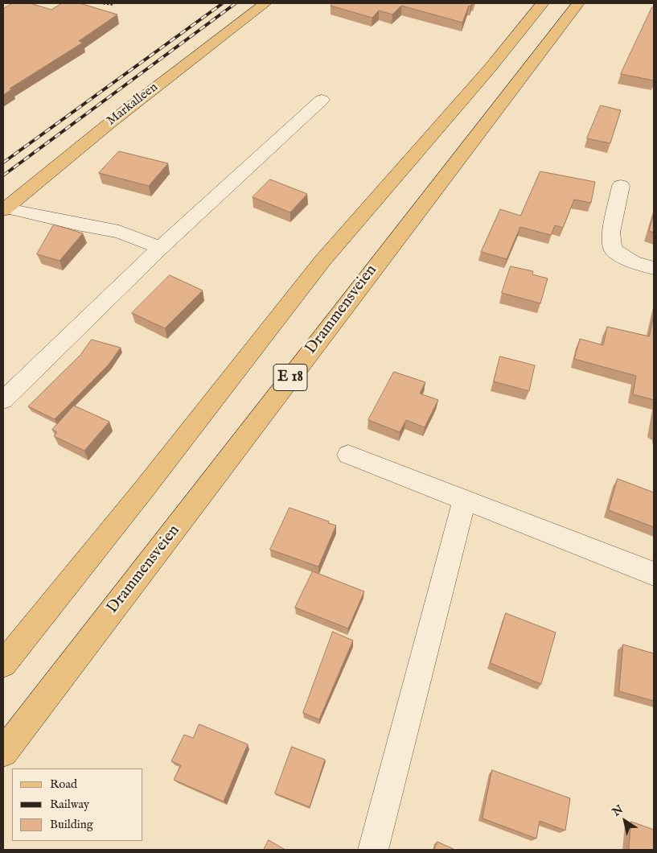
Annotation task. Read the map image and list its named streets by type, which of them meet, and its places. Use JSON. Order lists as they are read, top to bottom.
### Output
{
  "streets": {
    "main road": ["Markalleen", "Drammensveien", "E 18"]
  },
  "legend": ["Road", "Railway", "Building"],
  "north": "top left"
}
